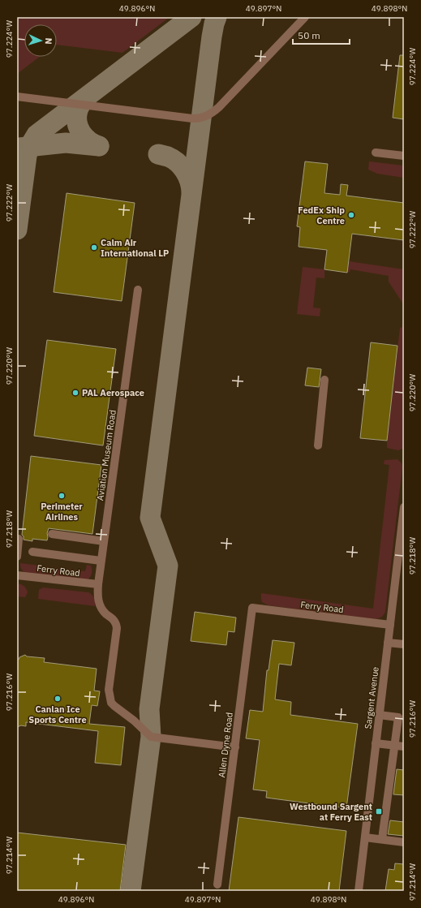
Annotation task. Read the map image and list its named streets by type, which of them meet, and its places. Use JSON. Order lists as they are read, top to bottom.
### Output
{
  "streets": {
    "street": [
      "Aviation Museum Road",
      "Ferry Road",
      "Sargent Avenue",
      "Allen Dyne Road"
    ]
  },
  "crossings": [
    ["Aviation Museum Road", "Ferry Road"],
    ["Aviation Museum Road", "Allen Dyne Road"],
    ["Ferry Road", "Sargent Avenue"],
    ["Ferry Road", "Allen Dyne Road"]
  ],
  "places": {
    "other": [
      "FedEx Ship Centre",
      "Calm Air International LP",
      "PAL Aerospace",
      "Perimeter Airlines",
      "Canlan Ice Sports Centre"
    ],
    "transit": ["Westbound Sargent at Ferry East"]
  },
  "scale_bar": "50 m",
  "north": "right",
  "coordinates": [
    "49.896°N",
    "49.897°N",
    "49.898°N",
    "97.224°W",
    "97.222°W",
    "97.220°W",
    "97.218°W",
    "97.216°W",
    "97.214°W"
  ]
}
